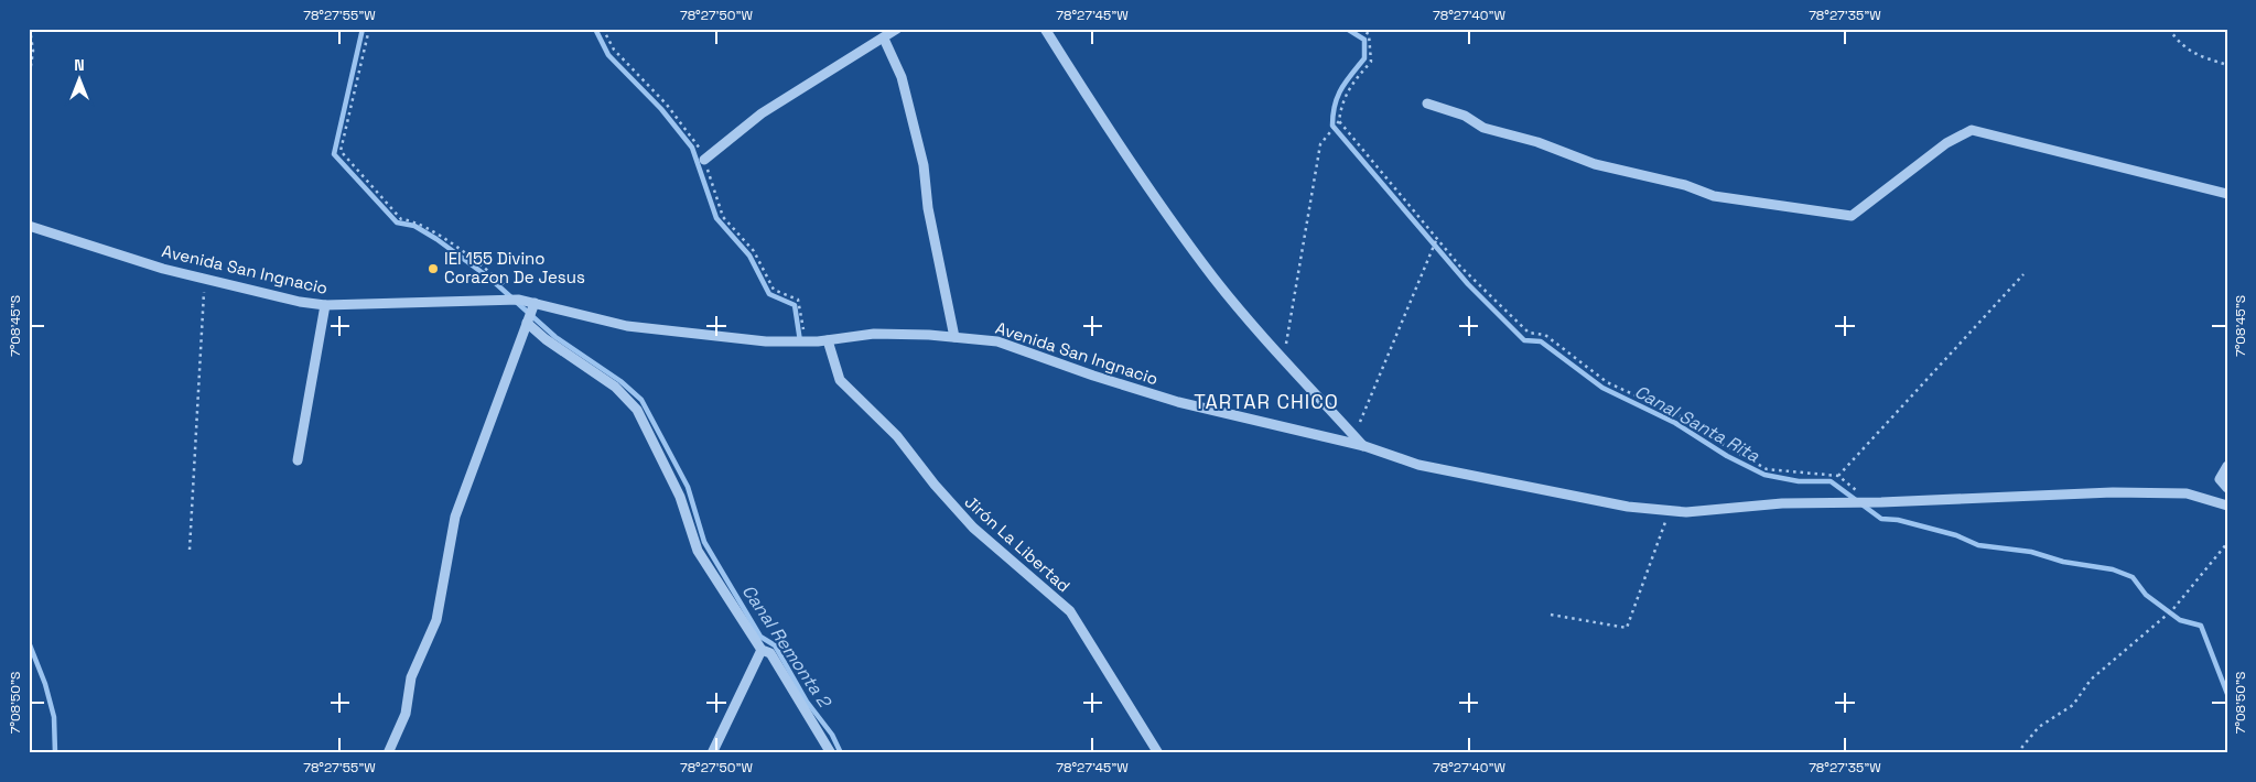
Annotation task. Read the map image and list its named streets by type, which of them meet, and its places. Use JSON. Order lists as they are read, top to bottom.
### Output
{
  "streets": {
    "street": ["Avenida San Ingnacio", "Jirón La Libertad"]
  },
  "crossings": [
    ["Avenida San Ingnacio", "Jirón La Libertad"]
  ],
  "districts": ["TARTAR CHICO"],
  "water": ["Canal Santa Rita", "Canal Remonta 2"],
  "places": ["IEI 155 Divino Corazon De Jesus"],
  "north": "top",
  "coordinates": [
    "78°27'55\"W",
    "78°27'50\"W",
    "78°27'45\"W",
    "78°27'40\"W",
    "78°27'35\"W",
    "7°08'45\"S",
    "7°08'50\"S"
  ]
}
